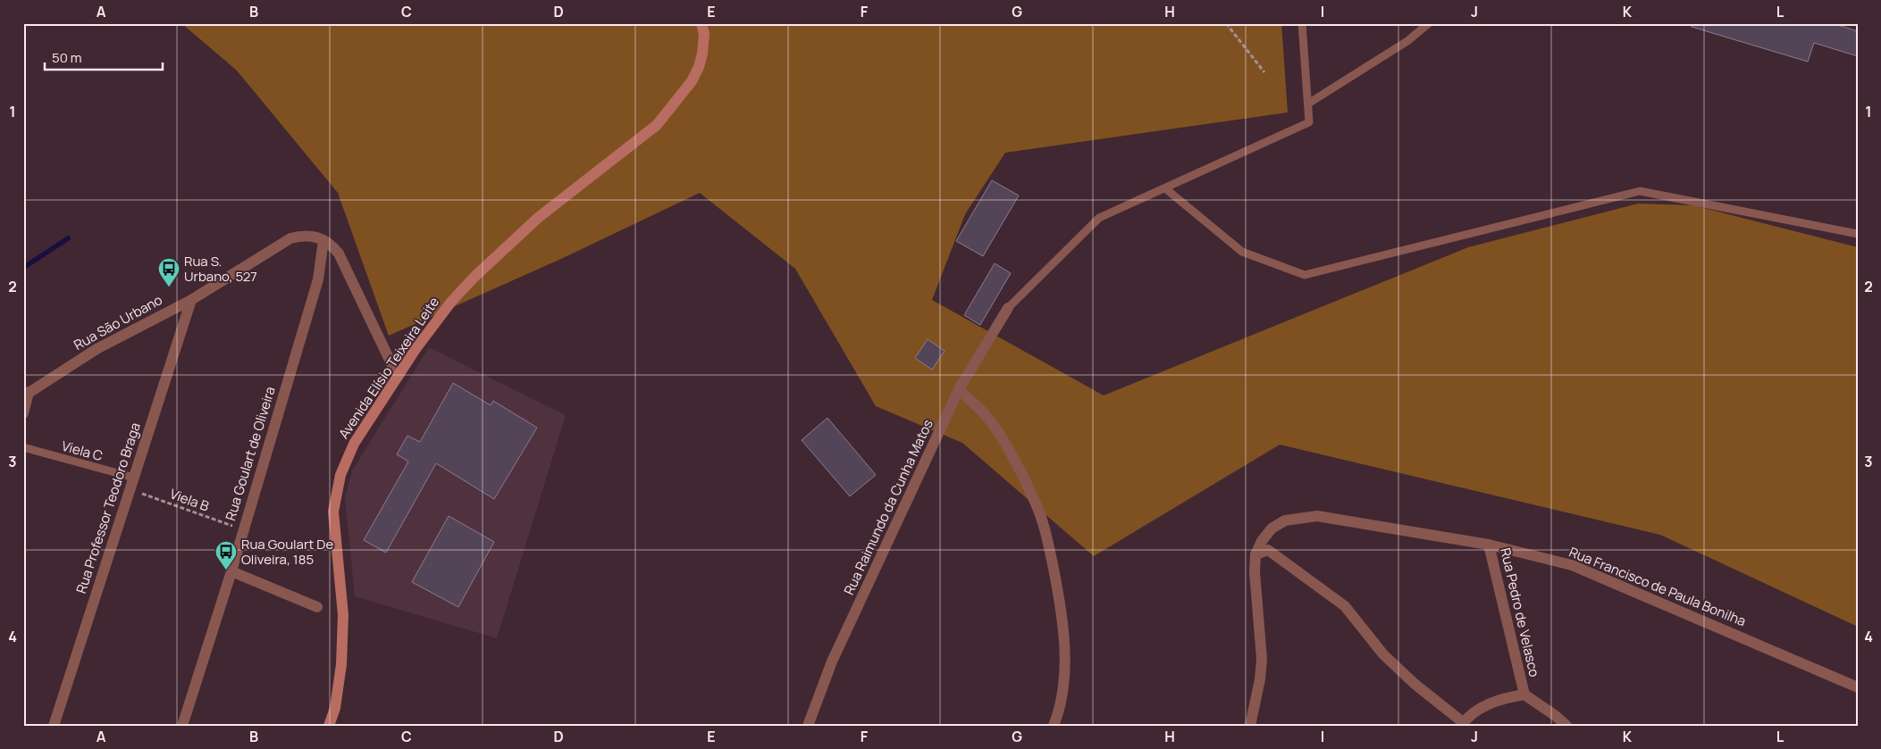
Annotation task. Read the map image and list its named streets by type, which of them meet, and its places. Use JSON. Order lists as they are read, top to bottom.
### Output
{
  "streets": {
    "main road": ["Avenida Elísio Teixeira Leite"],
    "street": [
      "Rua São Urbano",
      "Rua Goulart de Oliveira",
      "Rua Raimundo da Cunha Matos",
      "Rua Professor Teodoro Braga",
      "Rua Francisco de Paula Bonilha",
      "Rua Pedro de Velasco"
    ],
    "lane": ["Viela C"],
    "path": ["Viela B"]
  },
  "crossings": [
    ["Rua São Urbano", "Rua Goulart de Oliveira"],
    ["Rua São Urbano", "Rua Professor Teodoro Braga"],
    ["Viela C", "Rua Professor Teodoro Braga"],
    ["Rua Goulart de Oliveira", "Viela B"],
    ["Viela B", "Rua Professor Teodoro Braga"],
    ["Rua Francisco de Paula Bonilha", "Rua Pedro de Velasco"]
  ],
  "places": {
    "bus stop": ["Rua S. Urbano, 527", "Rua Goulart De Oliveira, 185"]
  },
  "scale_bar": "50 m",
  "grid": {
    "columns": [
      "A",
      "B",
      "C",
      "D",
      "E",
      "F",
      "G",
      "H",
      "I",
      "J",
      "K",
      "L"
    ],
    "rows": [
      "1",
      "2",
      "3",
      "4"
    ]
  }
}
